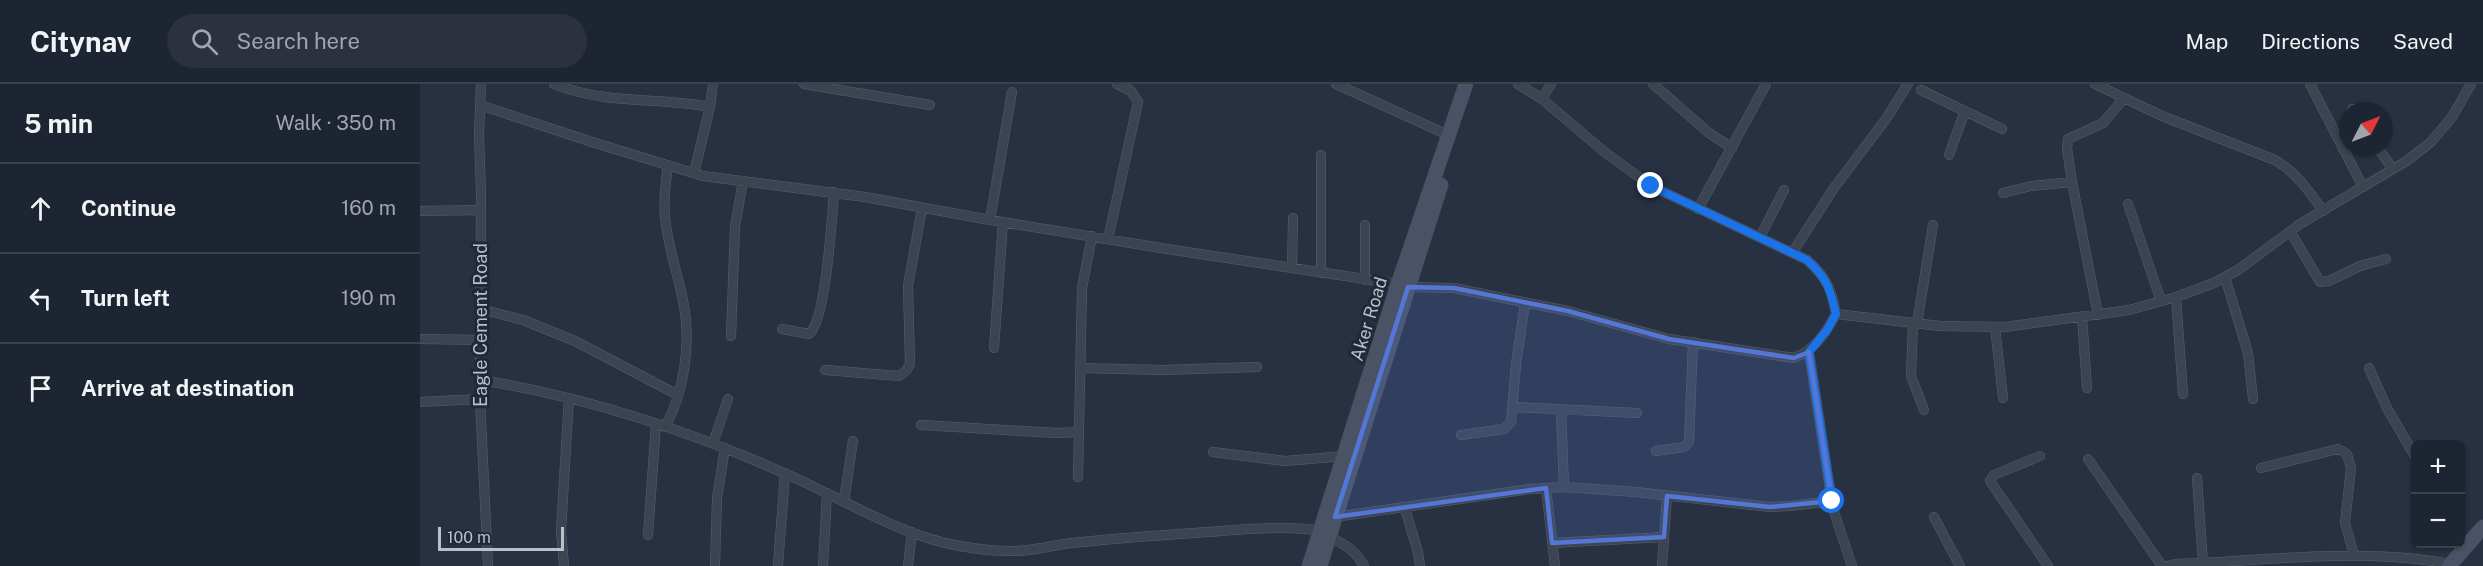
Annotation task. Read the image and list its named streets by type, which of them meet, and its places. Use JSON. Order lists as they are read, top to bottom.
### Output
{
  "streets": {
    "street": ["Aker Road", "Eagle Cement Road"]
  },
  "scale_bar": "100 m",
  "north": "top right",
  "page": {
    "header": "Citynav",
    "search": "Search here",
    "nav": ["Map", "Directions", "Saved"],
    "heading": ["5 min", "Walk · 350 m"],
    "list": [
      ["Continue", "160 m"],
      ["Turn left", "190 m"],
      "Arrive at destination"
    ],
    "map_buttons": ["+", "−"],
    "scale": "100 m"
  }
}
